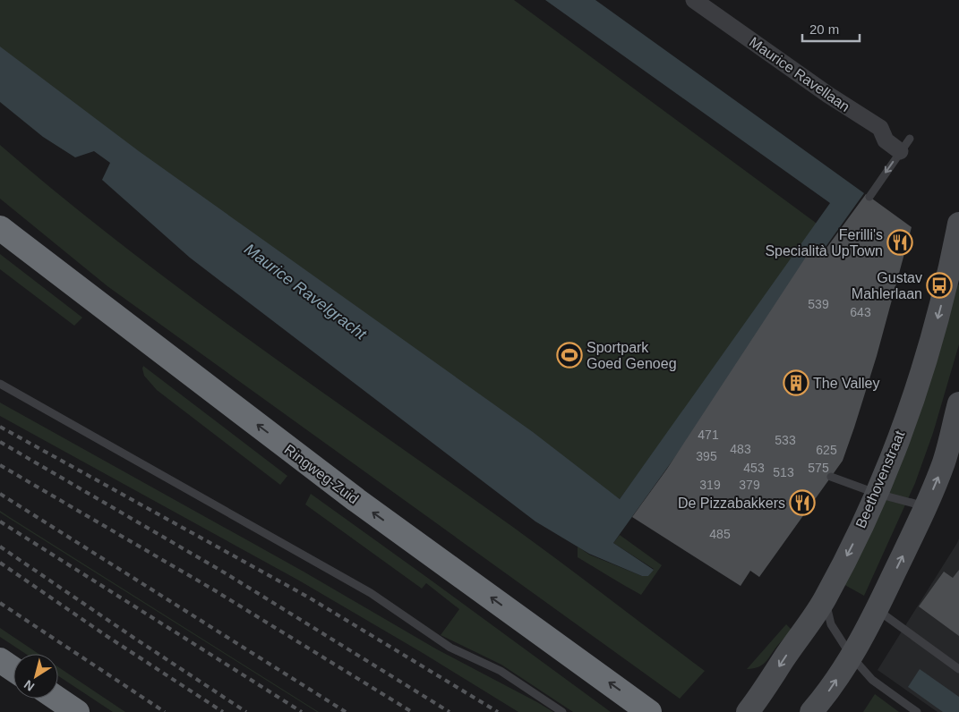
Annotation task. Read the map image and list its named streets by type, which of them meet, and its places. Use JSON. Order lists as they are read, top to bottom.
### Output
{
  "streets": {
    "highway": ["Ringweg-Zuid"],
    "main road": ["Beethovenstraat"],
    "street": ["Maurice Ravellaan"]
  },
  "one_way": ["Ringweg-Zuid"],
  "water": ["Maurice Ravelgracht"],
  "places": {
    "restaurant": ["Ferilli's Specialità UpTown", "De Pizzabakkers"],
    "bus stop": ["Gustav Mahlerlaan"],
    "sports": ["Sportpark Goed Genoeg"],
    "building": ["The Valley"]
  },
  "house_numbers": [
    "539",
    "643",
    "471",
    "533",
    "483",
    "625",
    "395",
    "453",
    "575",
    "513",
    "319",
    "379",
    "485"
  ],
  "scale_bar": "20 m",
  "north": "bottom left"
}
